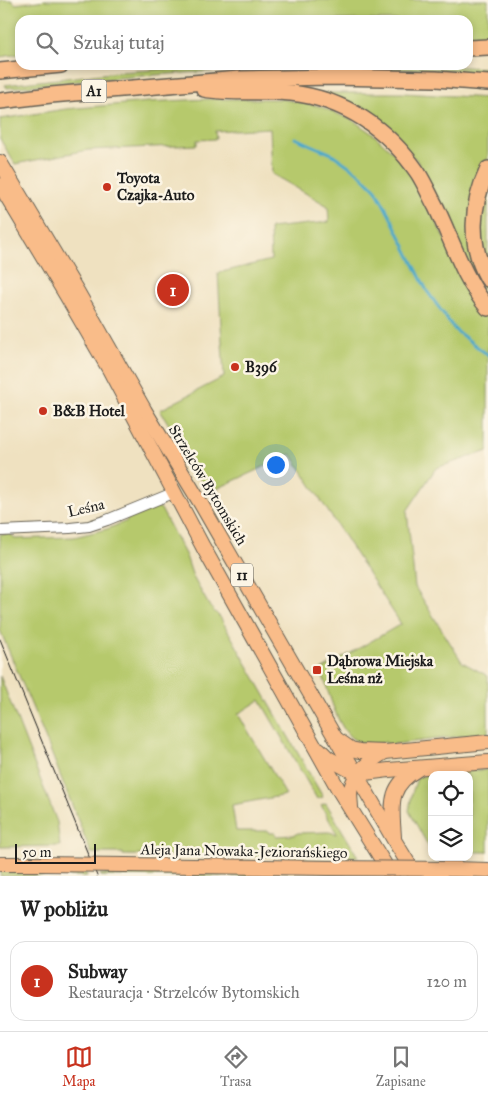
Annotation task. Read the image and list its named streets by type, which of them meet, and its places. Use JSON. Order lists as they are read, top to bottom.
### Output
{
  "streets": {
    "highway": ["A1"],
    "main road": ["Strzelców Bytomskich", "11", "Aleja Jana Nowaka-Jeziorańskiego"],
    "street": ["Leśna"]
  },
  "crossings": [
    ["Strzelców Bytomskich", "Leśna"]
  ],
  "places": {
    "other": ["Toyota Czajka-Auto", "B396", "B&B Hotel"],
    "transit": ["Dąbrowa Miejska Leśna nż"]
  },
  "scale_bar": "50 m",
  "page": {
    "search": "Szukaj tutaj",
    "pins": "1",
    "scale": "50 m",
    "heading": "W pobliżu",
    "list": [
      {
        "mark": "1",
        "name": "Subway",
        "note": "Restauracja · Strzelców Bytomskich",
        "value": "120 m"
      }
    ],
    "nav": ["Mapa", "Trasa", "Zapisane"]
  }
}
